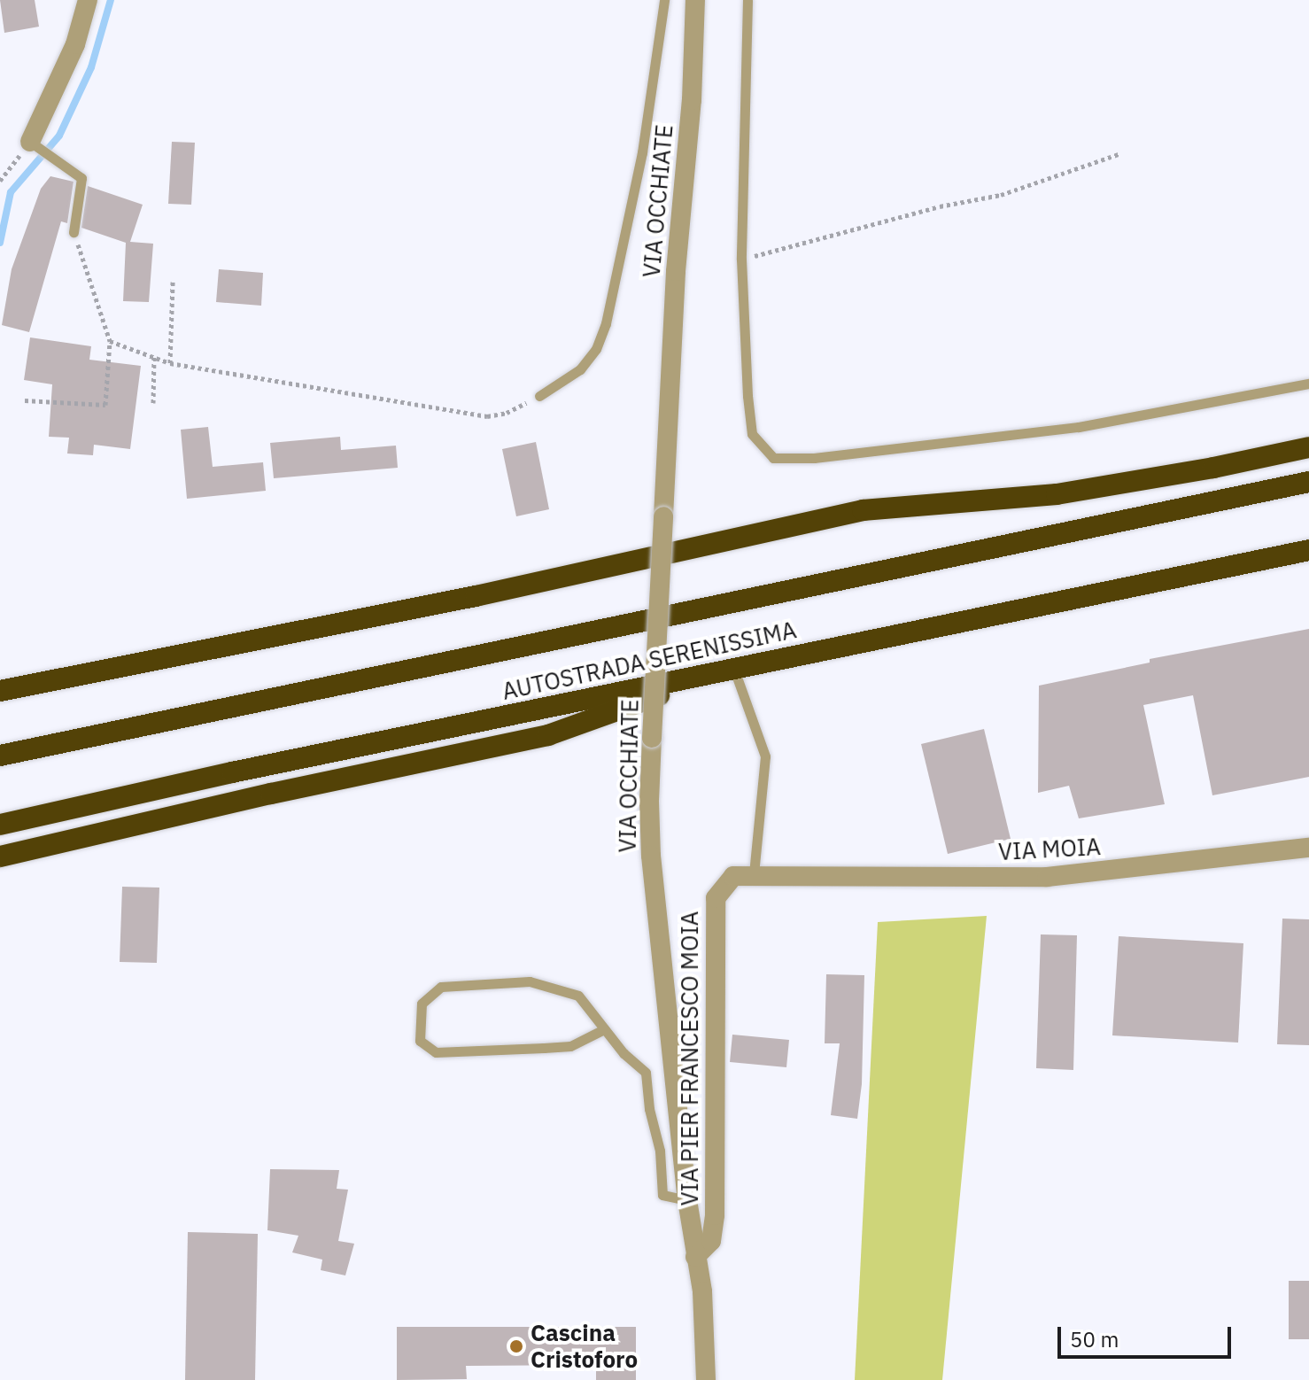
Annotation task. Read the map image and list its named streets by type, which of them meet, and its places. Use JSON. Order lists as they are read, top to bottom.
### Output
{
  "streets": {
    "highway": ["AUTOSTRADA SERENISSIMA"],
    "street": ["VIA OCCHIATE", "VIA MOIA", "VIA PIER FRANCESCO MOIA"]
  },
  "crossings": [
    ["VIA OCCHIATE", "VIA PIER FRANCESCO MOIA"],
    ["VIA MOIA", "VIA PIER FRANCESCO MOIA"]
  ],
  "places": ["Cascina Cristoforo"],
  "scale_bar": "50 m"
}
